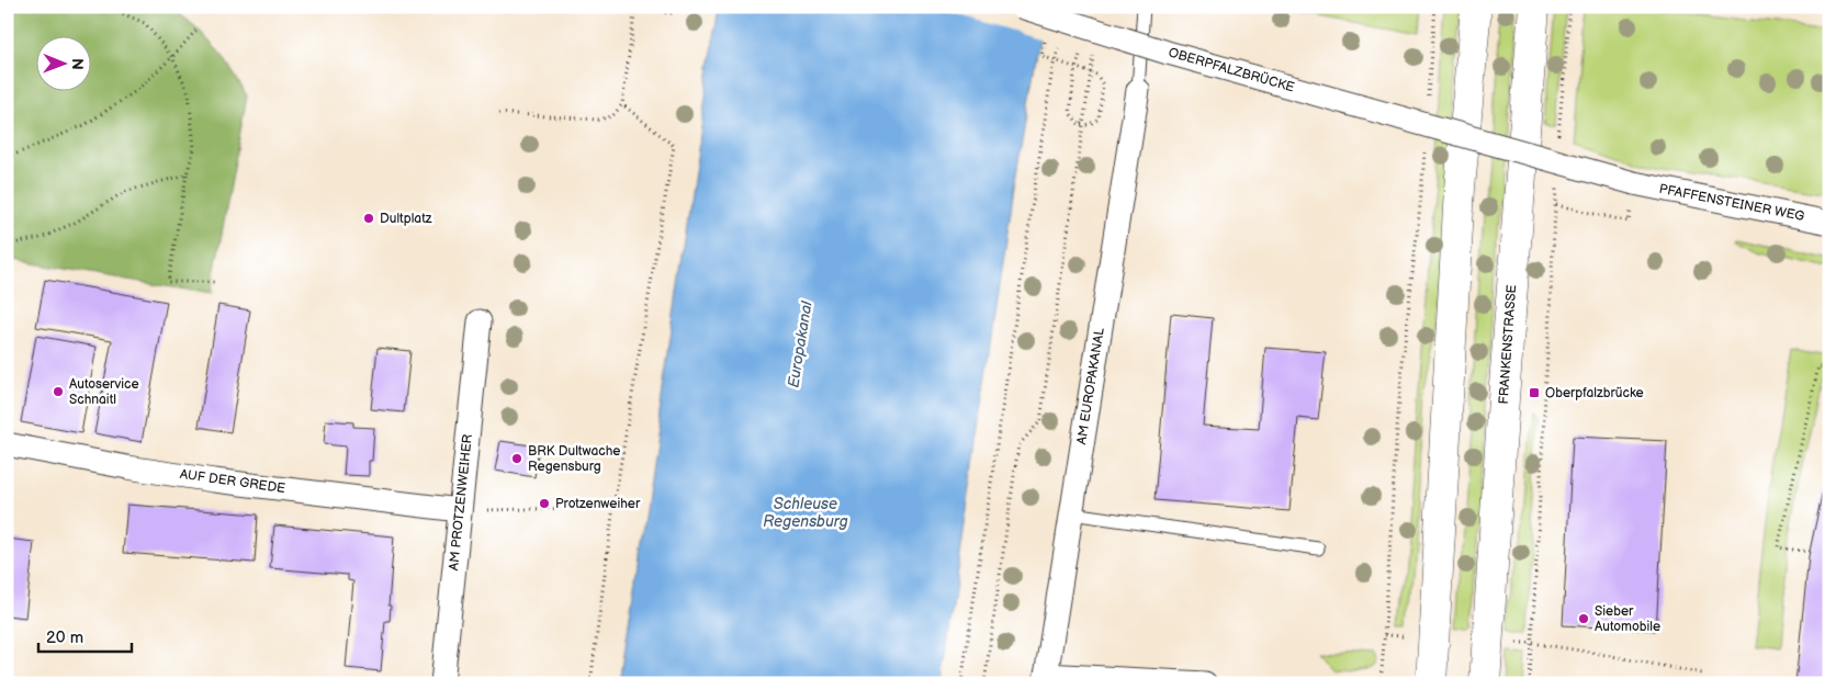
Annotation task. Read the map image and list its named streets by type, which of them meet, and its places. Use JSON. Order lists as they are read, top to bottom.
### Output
{
  "streets": {
    "main road": ["FRANKENSTRASSE"],
    "street": [
      "OBERPFALZBRÜCKE",
      "PFAFFENSTEINER WEG",
      "AM EUROPAKANAL",
      "AUF DER GREDE",
      "AM PROTZENWEIHER"
    ]
  },
  "crossings": [
    ["OBERPFALZBRÜCKE", "PFAFFENSTEINER WEG"],
    ["AUF DER GREDE", "AM PROTZENWEIHER"]
  ],
  "water": ["Europakanal", "Schleuse Regensburg"],
  "places": {
    "other": [
      "Dultplatz",
      "Autoservice Schnaitl",
      "BRK Dultwache Regensburg",
      "Protzenweiher",
      "Sieber Automobile"
    ],
    "transit": ["Oberpfalzbrücke"]
  },
  "scale_bar": "20 m",
  "north": "right"
}
